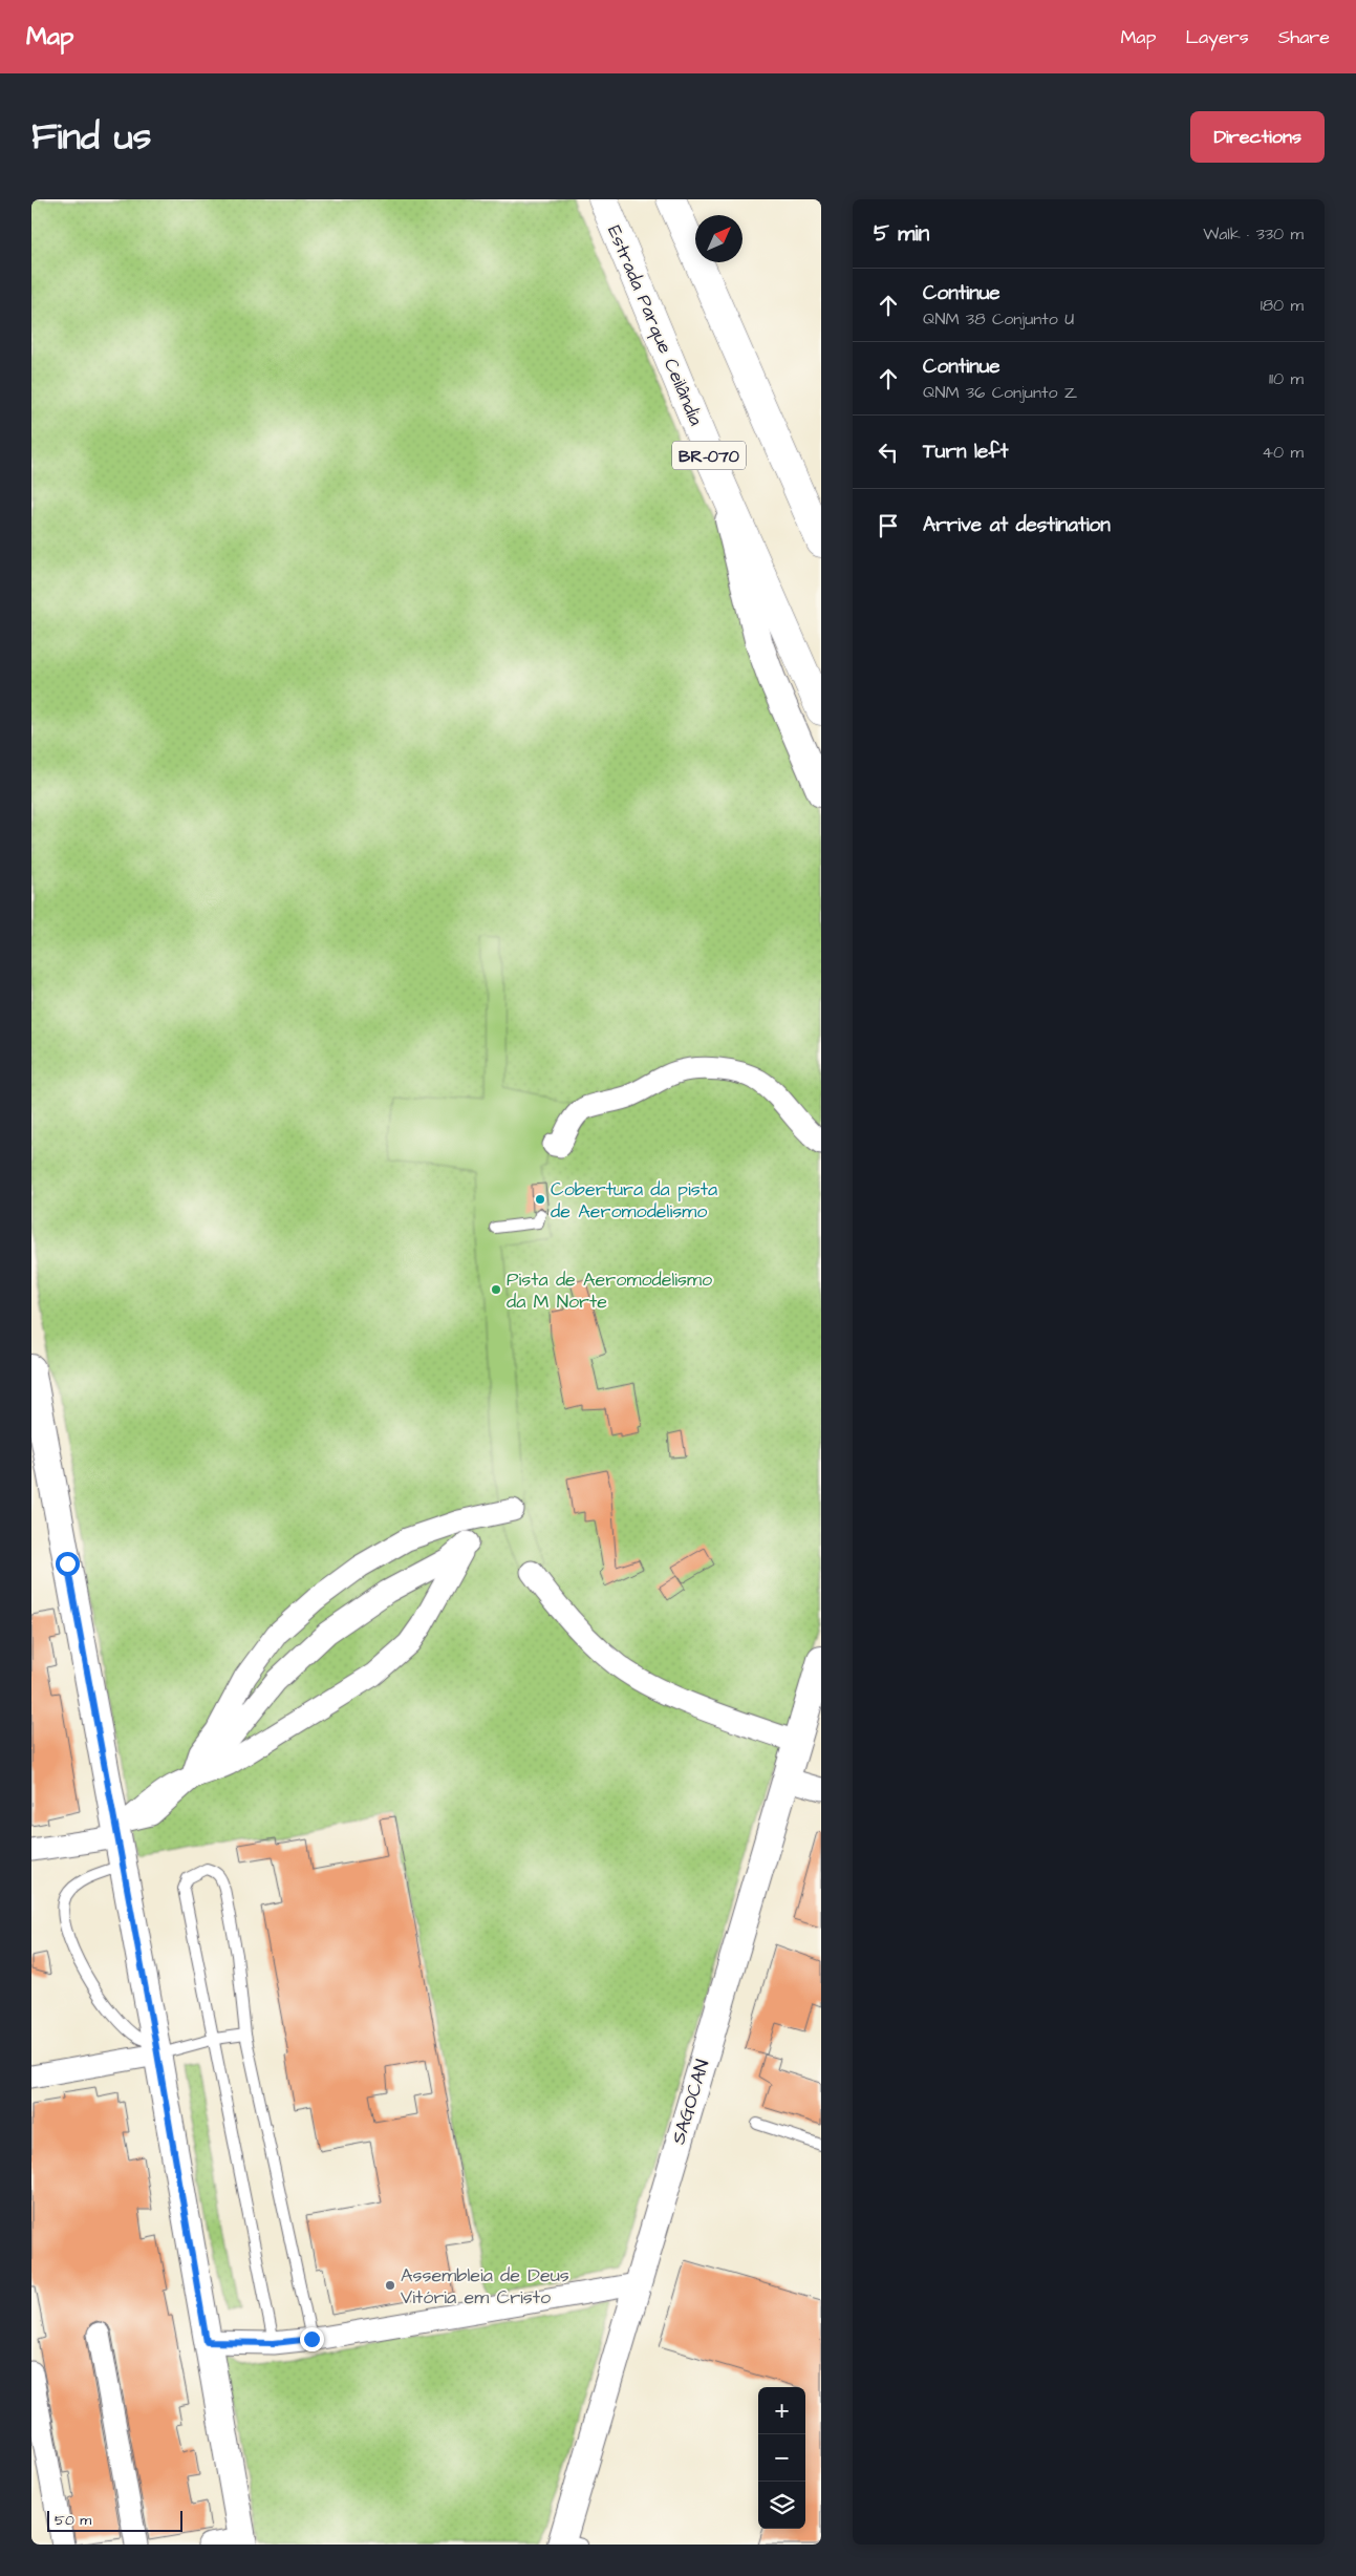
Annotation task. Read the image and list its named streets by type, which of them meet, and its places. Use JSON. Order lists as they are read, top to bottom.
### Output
{
  "streets": {
    "highway": ["Estrada Parque Ceilândia", "BR-070"],
    "street": ["SAGOCAN"]
  },
  "places": ["Cobertura da pista de Aeromodelismo", "Pista de Aeromodelismo da M Norte", "Assembleia de Deus Vitória em Cristo"],
  "scale_bar": "50 m",
  "north": "top right",
  "page": {
    "header": "Map",
    "nav": ["Map", "Layers", "Share"],
    "title": "Find us",
    "buttons": "Directions",
    "heading": ["5 min", "Walk · 330 m"],
    "list": [
      ["Continue", "QNM 38 Conjunto U", "180 m"],
      ["Continue", "QNM 36 Conjunto Z", "110 m"],
      ["Turn left", "40 m"],
      "Arrive at destination"
    ],
    "map_buttons": ["+", "−"],
    "scale": "50 m"
  }
}
